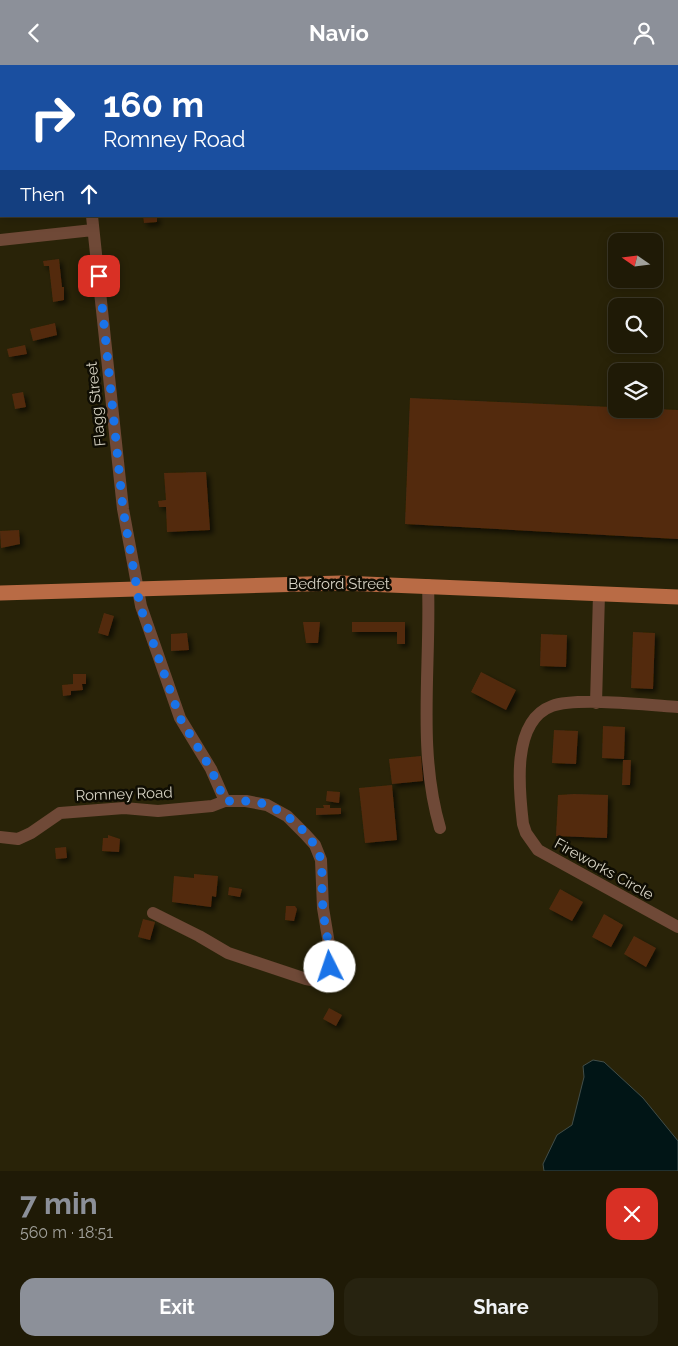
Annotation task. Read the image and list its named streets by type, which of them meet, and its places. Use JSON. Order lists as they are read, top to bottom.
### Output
{
  "streets": {
    "main road": ["Bedford Street"],
    "street": ["Flagg Street", "Romney Road", "Fireworks Circle"]
  },
  "crossings": [
    ["Flagg Street", "Bedford Street"]
  ],
  "north": "left",
  "page": {
    "header": "Navio",
    "turn": ["160 m", "Romney Road"],
    "then": "Then",
    "heading": ["7 min", "560 m · 18:51"],
    "buttons": ["Exit", "Share"]
  }
}
